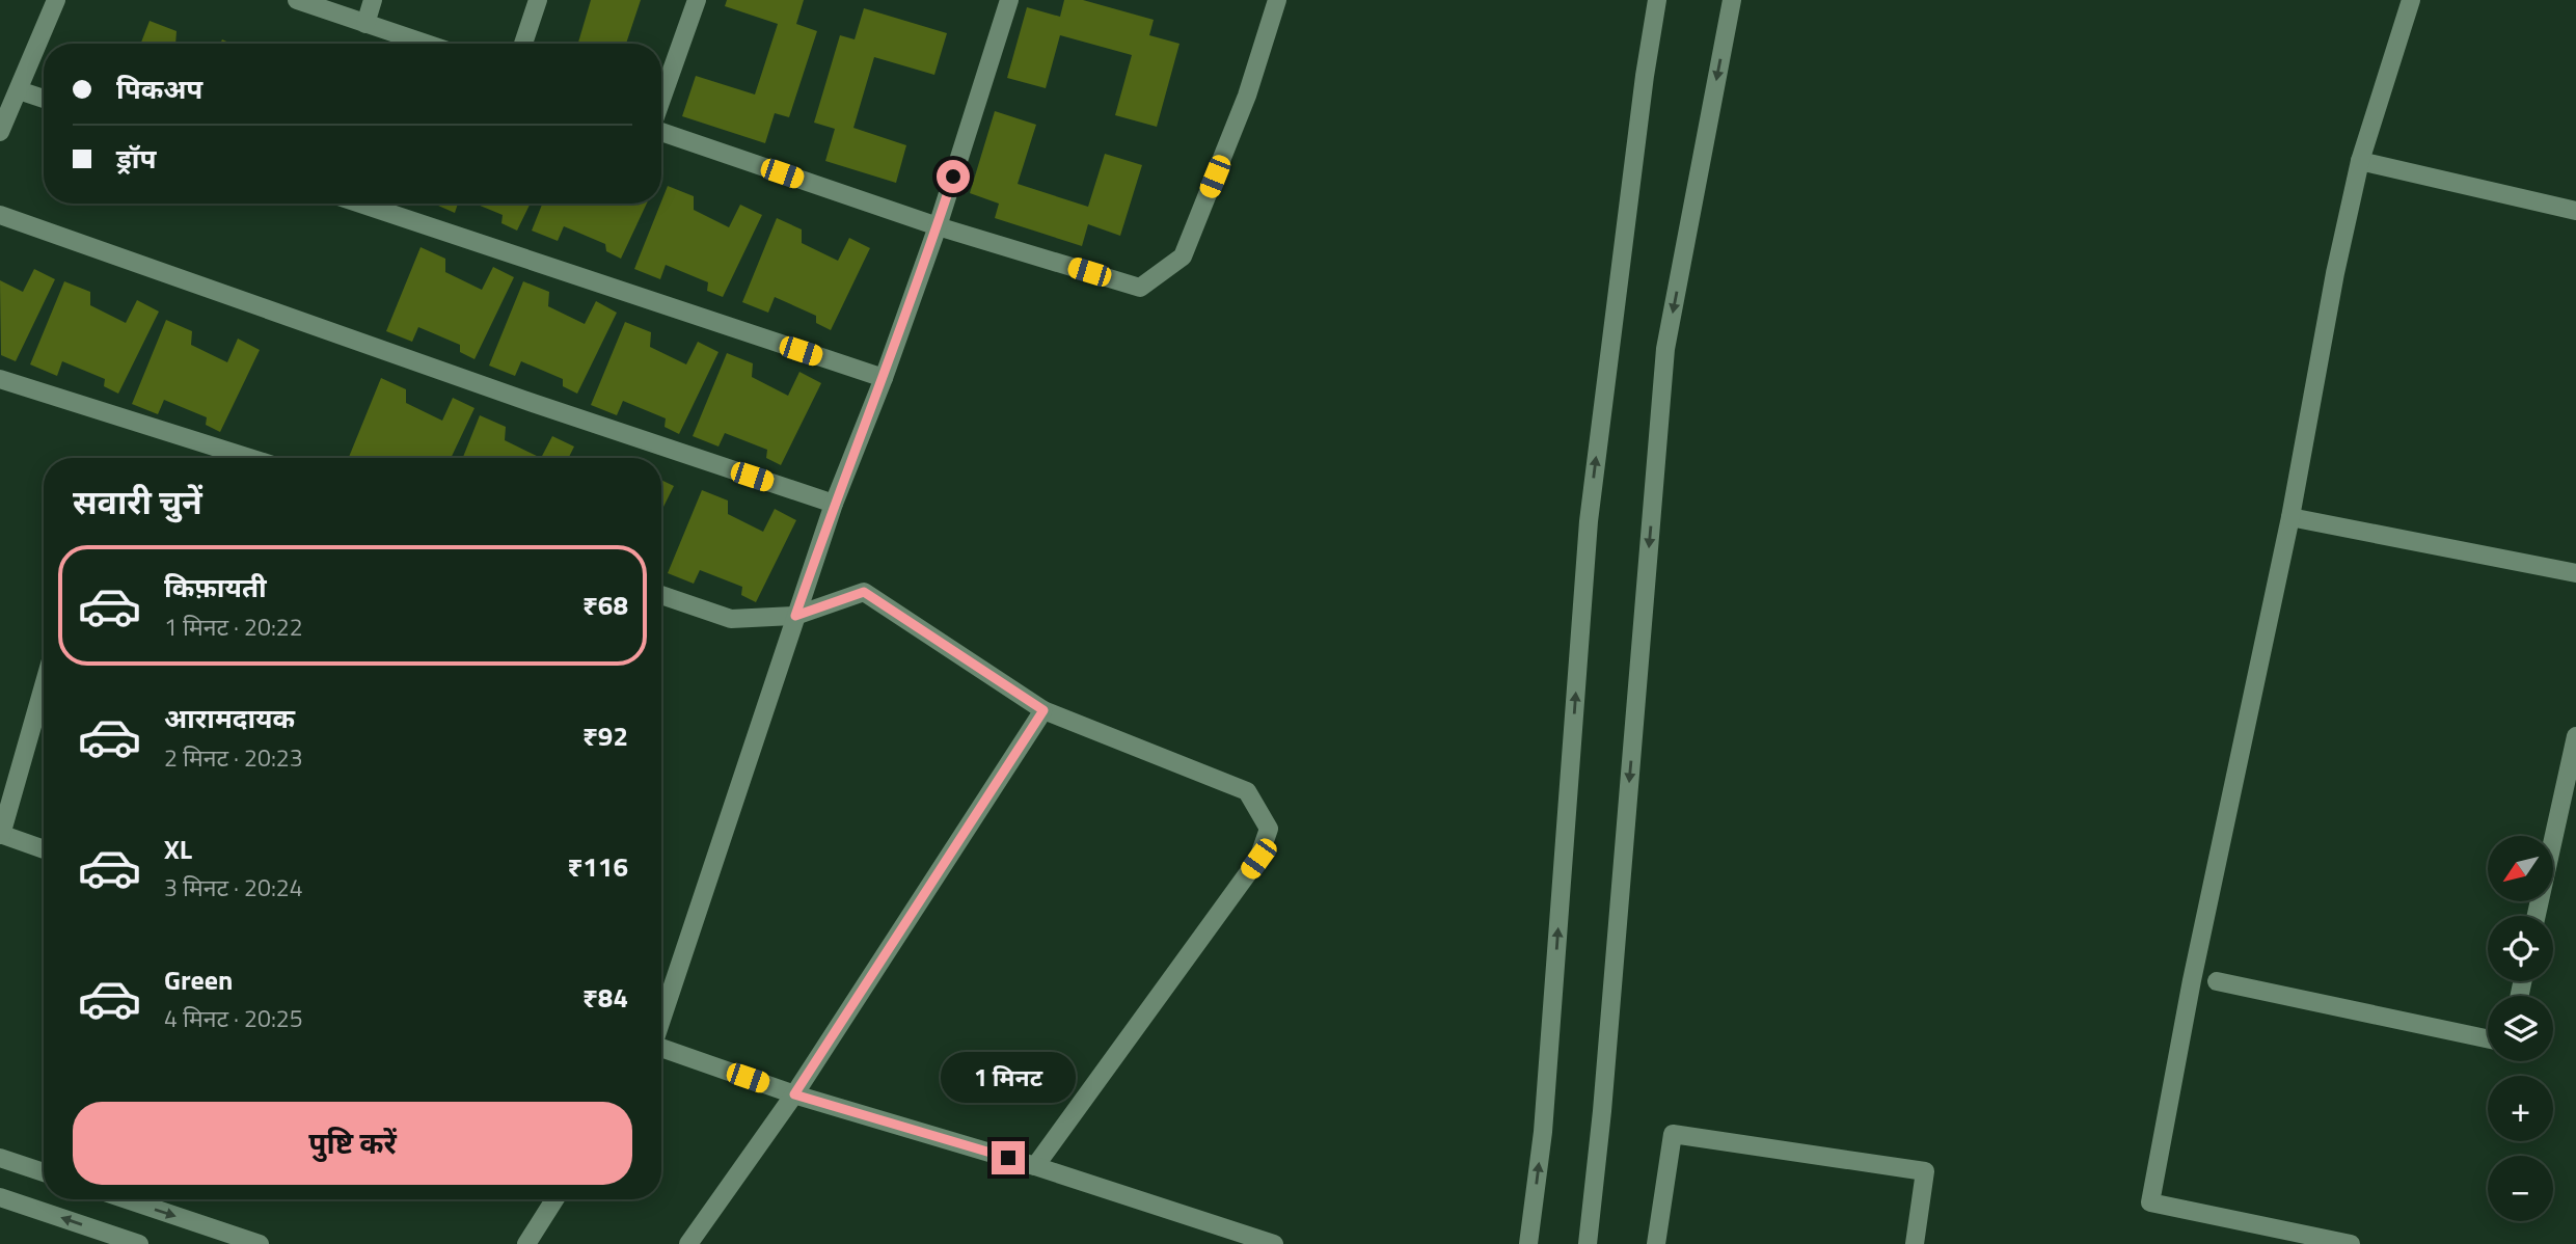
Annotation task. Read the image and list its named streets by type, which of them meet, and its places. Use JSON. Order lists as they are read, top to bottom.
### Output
{
  "north": "bottom left",
  "page": {
    "banner": ["पिकअप", "ड्रॉप"],
    "heading": "सवारी चुनें",
    "list": [
      {
        "name": "किफ़ायती",
        "note": "1 मिनट · 20:22",
        "value": "₹68"
      },
      {
        "name": "आरामदायक",
        "note": "2 मिनट · 20:23",
        "value": "₹92"
      },
      {
        "name": "XL",
        "note": "3 मिनट · 20:24",
        "value": "₹116"
      },
      {
        "name": "Green",
        "note": "4 मिनट · 20:25",
        "value": "₹84"
      }
    ],
    "map_buttons": ["+", "−"],
    "bubble": "1 मिनट",
    "buttons": "पुष्टि करें"
  }
}
